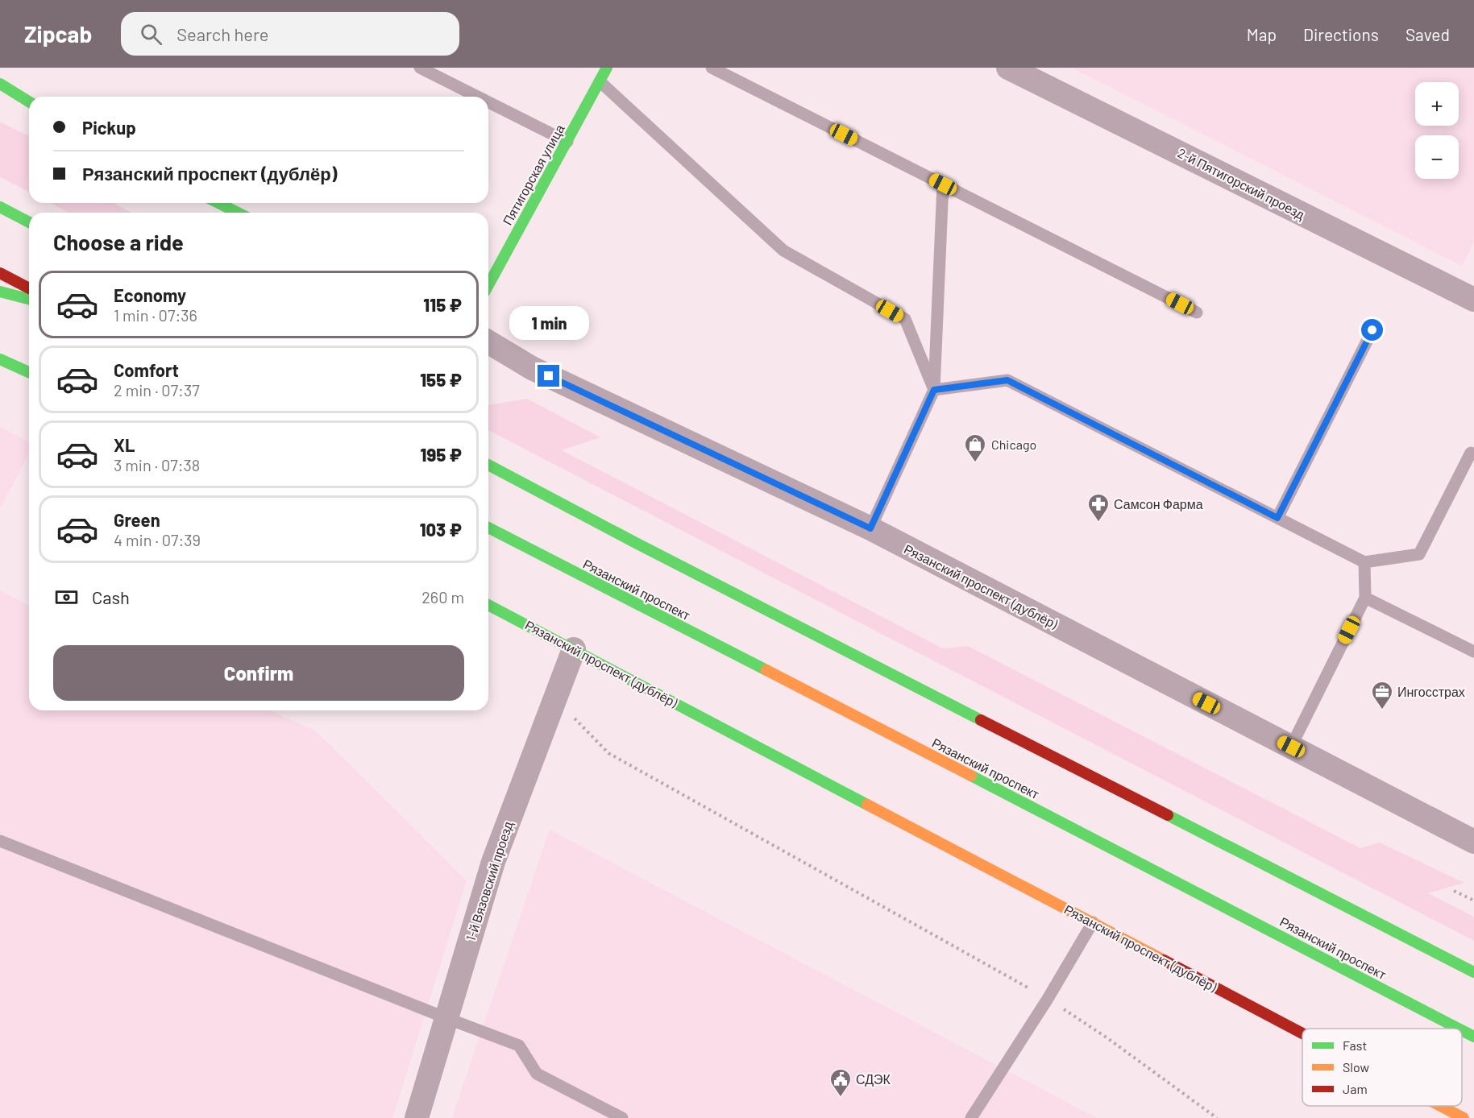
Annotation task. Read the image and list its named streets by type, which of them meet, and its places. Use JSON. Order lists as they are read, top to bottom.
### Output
{
  "streets": {
    "main road": ["Пятигорская улица", "Рязанский проспект (дублёр)", "Рязанский проспект"],
    "street": ["2-й Пятигорский проезд", "1-й Вязовский проезд"]
  },
  "crossings": [
    ["Рязанский проспект (дублёр)", "1-й Вязовский проезд"]
  ],
  "places": {
    "shop": ["Chicago"],
    "pharmacy": ["Самсон Фарма"],
    "office": ["Ингосстрах"],
    "public building": ["СДЭК"]
  },
  "legend": ["Fast", "Slow", "Jam"],
  "page": {
    "header": "Zipcab",
    "search": "Search here",
    "nav": ["Map", "Directions", "Saved"],
    "map_buttons": ["+", "−"],
    "banner": ["Pickup", "Рязанский проспект (дублёр)"],
    "heading": "Choose a ride",
    "list": [
      {
        "name": "Economy",
        "note": "1 min · 07:36",
        "value": "115 ₽"
      },
      {
        "name": "Comfort",
        "note": "2 min · 07:37",
        "value": "155 ₽"
      },
      {
        "name": "XL",
        "note": "3 min · 07:38",
        "value": "195 ₽"
      },
      {
        "name": "Green",
        "note": "4 min · 07:39",
        "value": "103 ₽"
      }
    ],
    "bubble": "1 min",
    "pay": ["Cash", "260 m"],
    "buttons": "Confirm"
  }
}
